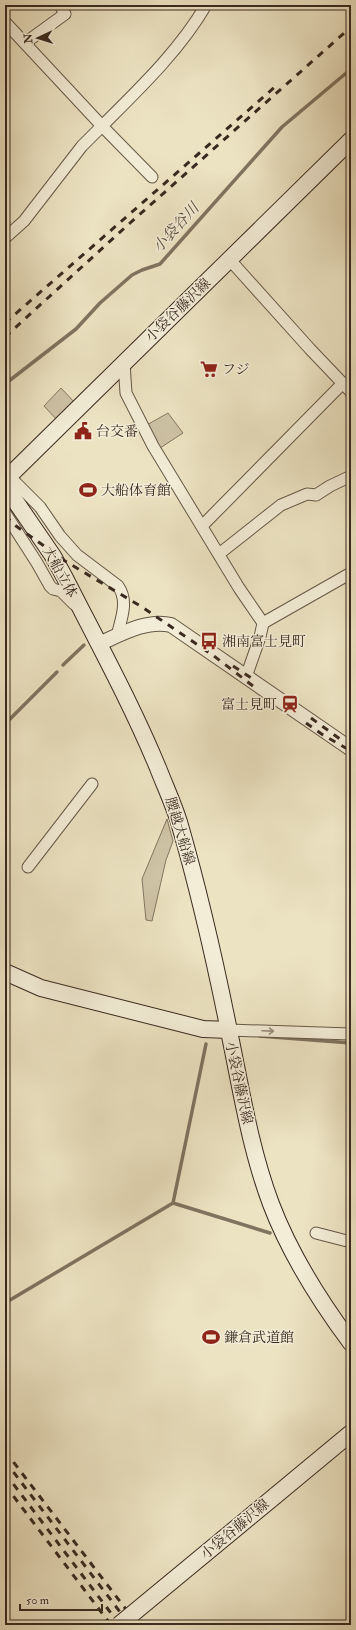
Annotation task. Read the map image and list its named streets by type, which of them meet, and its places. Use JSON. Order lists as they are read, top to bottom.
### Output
{
  "streets": {
    "main road": ["小袋谷藤沢線", "大船立体", "腰越大船線"]
  },
  "crossings": [
    ["小袋谷藤沢線", "大船立体"],
    ["小袋谷藤沢線", "腰越大船線"],
    ["大船立体", "腰越大船線"]
  ],
  "water": ["小袋谷川"],
  "places": {
    "supermarket": ["フジ"],
    "public building": ["台交番"],
    "sports": ["大船体育館", "鎌倉武道館"],
    "bus stop": ["湘南富士見町"],
    "station": ["富士見町"]
  },
  "scale_bar": "50 m",
  "north": "left"
}
